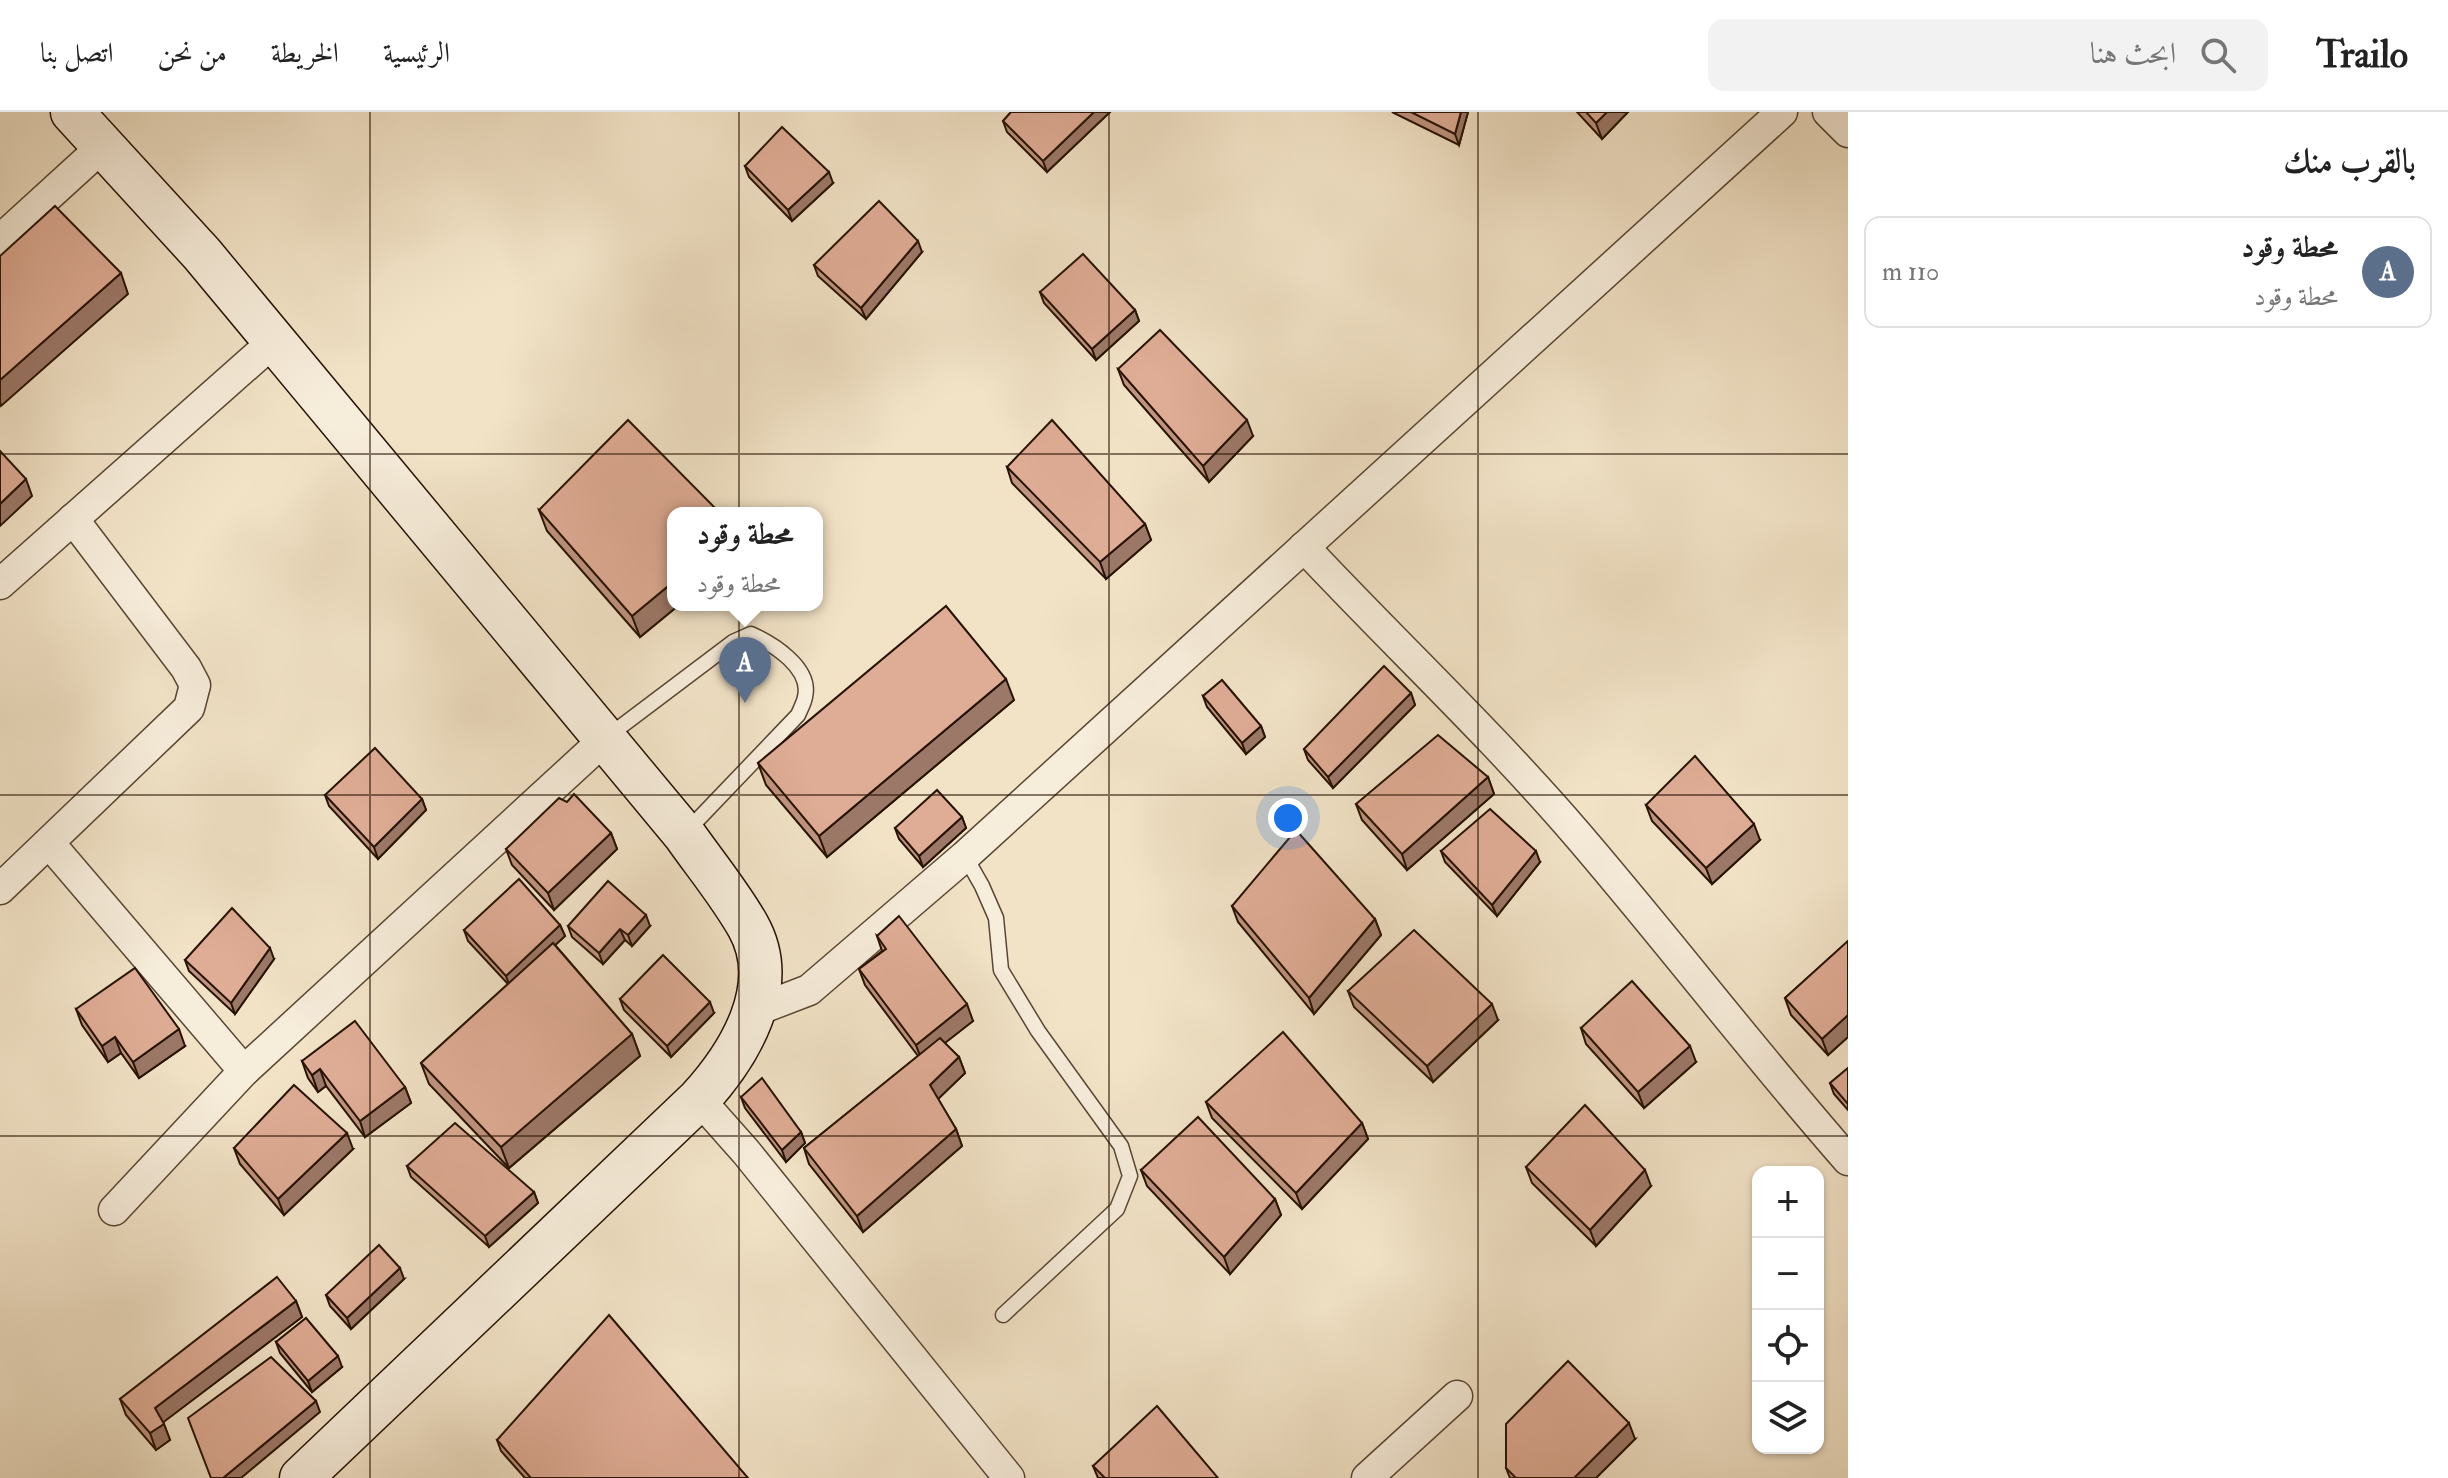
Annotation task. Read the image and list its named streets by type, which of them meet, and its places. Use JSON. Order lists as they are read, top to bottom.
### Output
{
  "page": {
    "header": "Trailo",
    "search": "ابحث هنا",
    "nav": [
      "الرئيسية",
      "الخريطة",
      "من نحن",
      "اتصل بنا"
    ],
    "heading": "بالقرب منك",
    "list": [
      {
        "mark": "A",
        "name": "محطة وقود",
        "note": "محطة وقود",
        "value": "110 m"
      }
    ],
    "popup": ["محطة وقود", "محطة وقود"],
    "pins": "A",
    "map_buttons": ["+", "−"]
  }
}
